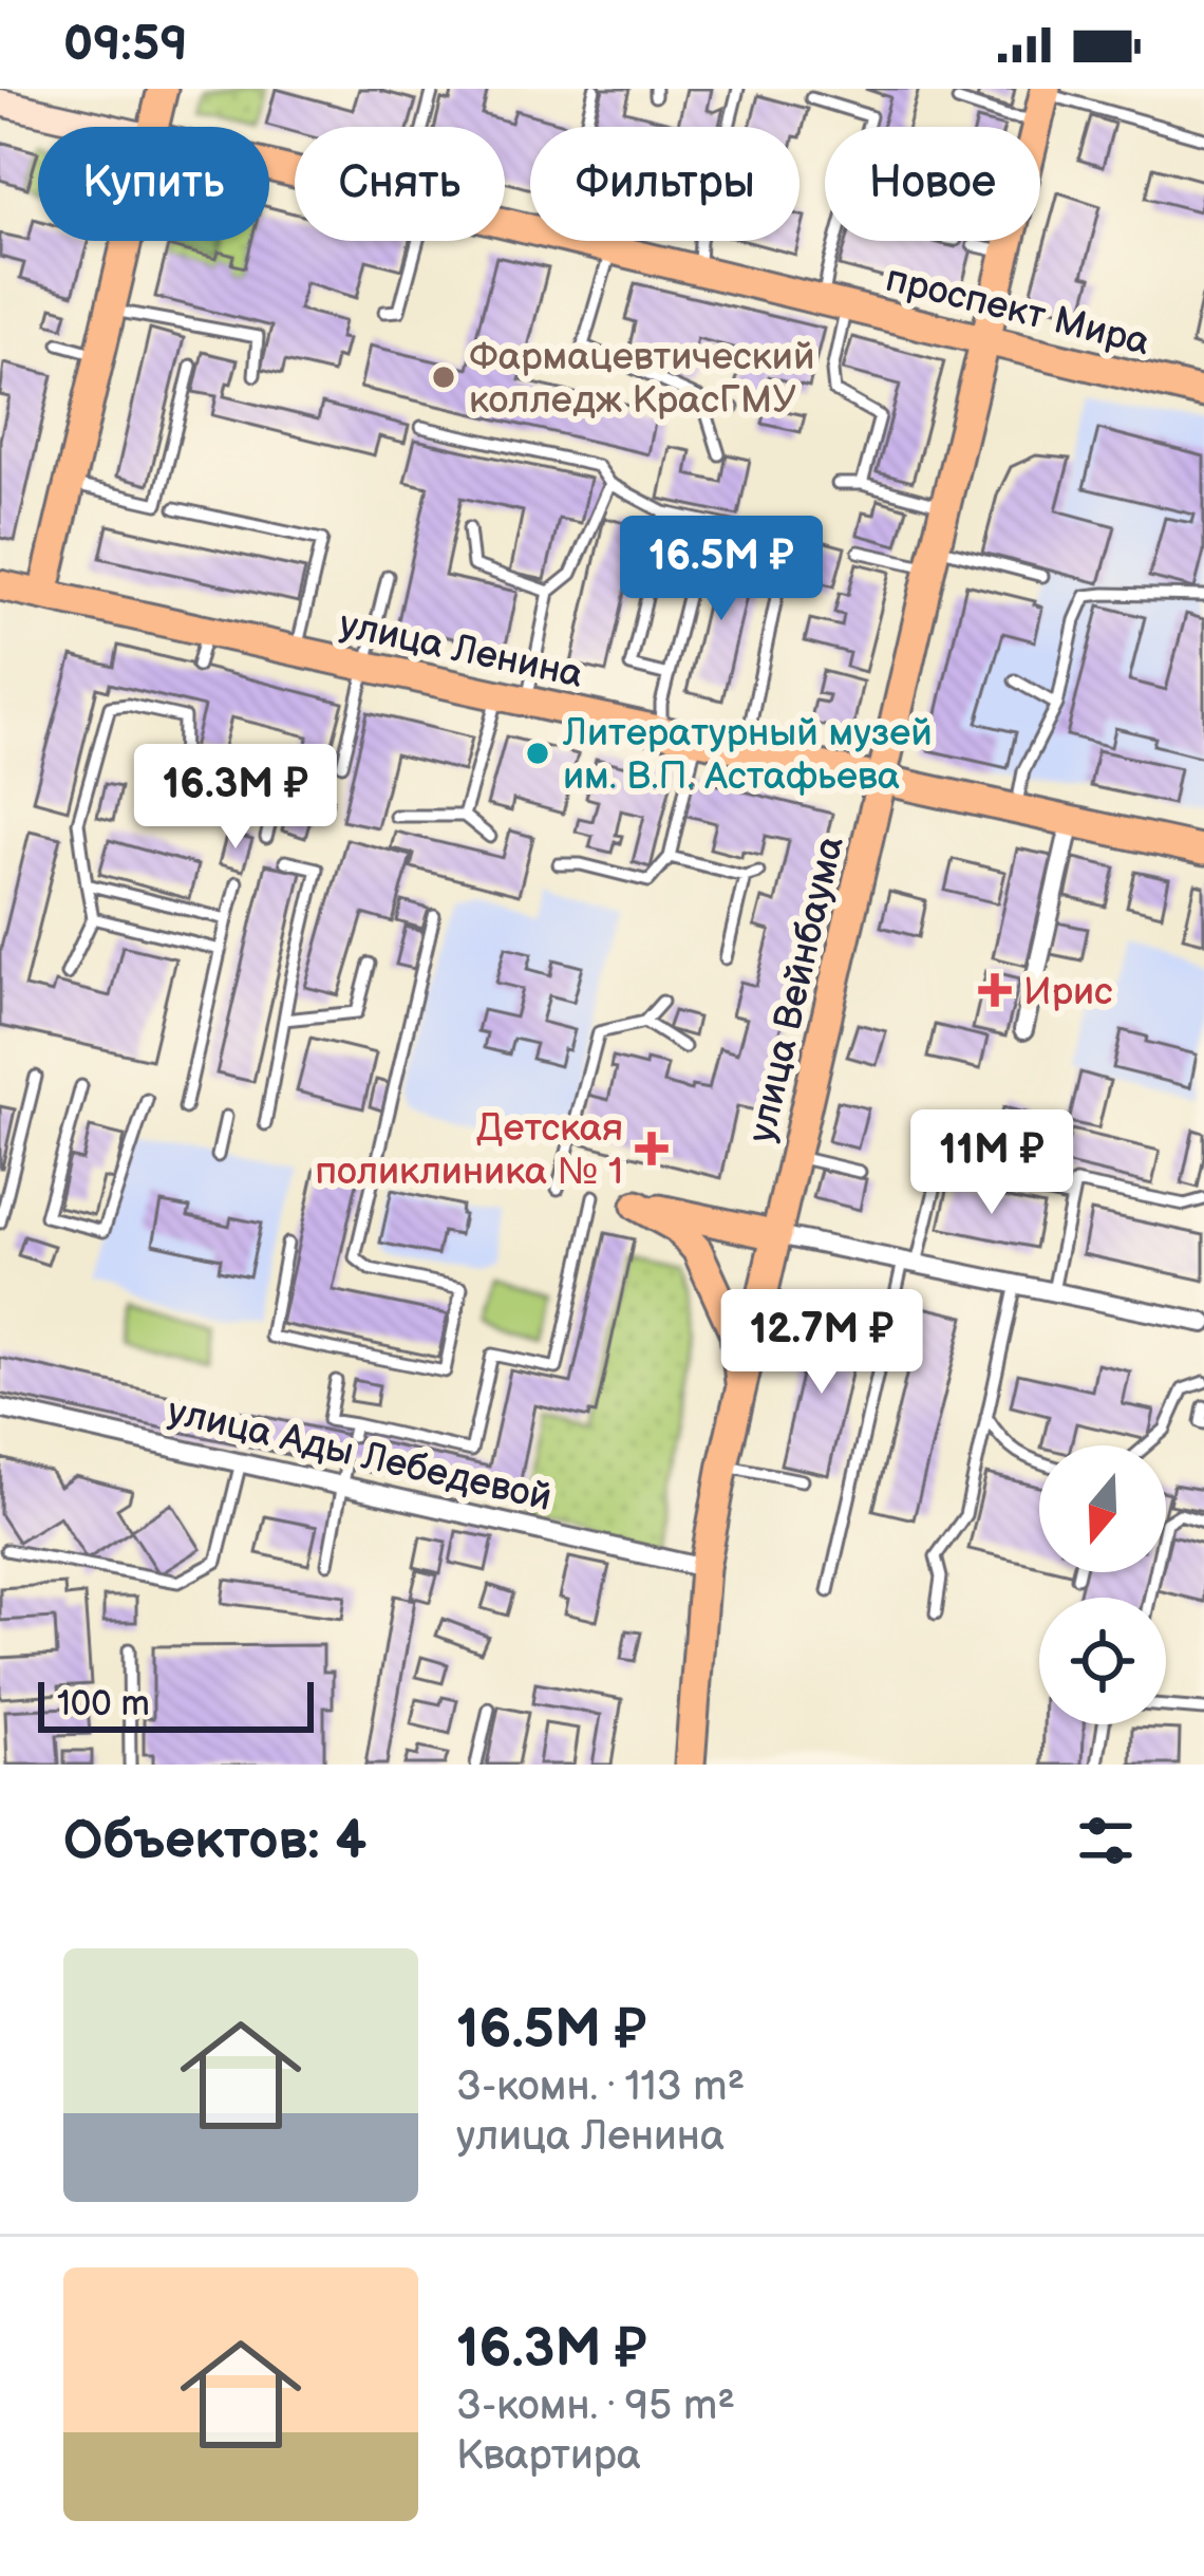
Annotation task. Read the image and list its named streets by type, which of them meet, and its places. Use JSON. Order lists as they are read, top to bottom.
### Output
{
  "streets": {
    "main road": ["проспект Мира", "улица Ленина", "улица Вейнбаума"],
    "street": ["улица Ады Лебедевой"]
  },
  "crossings": [
    ["проспект Мира", "улица Вейнбаума"],
    ["улица Ленина", "улица Вейнбаума"],
    ["улица Вейнбаума", "улица Ады Лебедевой"]
  ],
  "places": {
    "other": ["Фармацевтический колледж КрасГМУ", "Литературный музей им. В.П. Астафьева"],
    "health": ["Ирис", "Детская поликлиника № 1"]
  },
  "scale_bar": "100 m",
  "north": "bottom",
  "page": {
    "status": "09:59",
    "chip": [
      "Купить",
      "Снять",
      "Фильтры",
      "Новое"
    ],
    "price": [
      "16.5M ₽",
      "16.3M ₽",
      "11M ₽",
      "12.7M ₽"
    ],
    "scale": "100 m",
    "heading": "Объектов: 4",
    "list": [
      {
        "name": "16.5M ₽",
        "note": "3-комн. · 113 m² · улица Ленина"
      },
      {
        "name": "16.3M ₽",
        "note": "3-комн. · 95 m² · Квартира"
      }
    ]
  }
}
